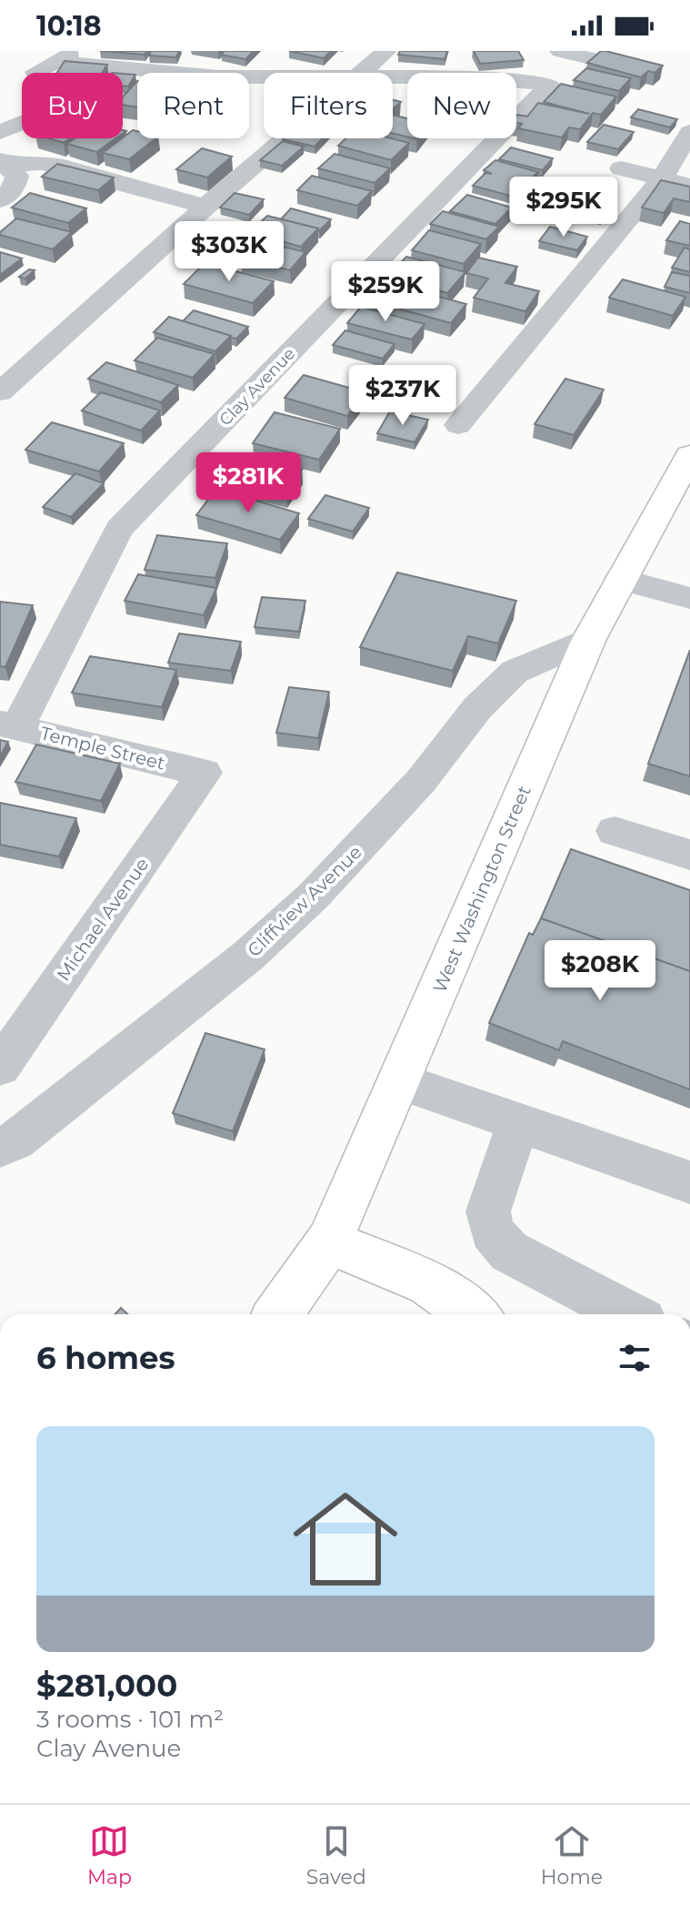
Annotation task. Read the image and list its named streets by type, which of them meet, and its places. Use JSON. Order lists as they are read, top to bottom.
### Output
{
  "streets": {
    "main road": ["West Washington Street"],
    "street": [
      "Clay Avenue",
      "Temple Street",
      "Cliffview Avenue",
      "Michael Avenue"
    ]
  },
  "crossings": [
    ["Clay Avenue", "Temple Street"],
    ["Temple Street", "Michael Avenue"],
    ["West Washington Street", "Cliffview Avenue"]
  ],
  "page": {
    "status": "10:18",
    "chip": [
      "Buy",
      "Rent",
      "Filters",
      "New"
    ],
    "price": [
      "$295K",
      "$303K",
      "$259K",
      "$237K",
      "$281K",
      "$208K"
    ],
    "heading": "6 homes",
    "list": [
      {
        "name": "$281,000",
        "note": "3 rooms · 101 m² · Clay Avenue"
      }
    ],
    "tabs": ["Map", "Saved", "Home"]
  }
}
